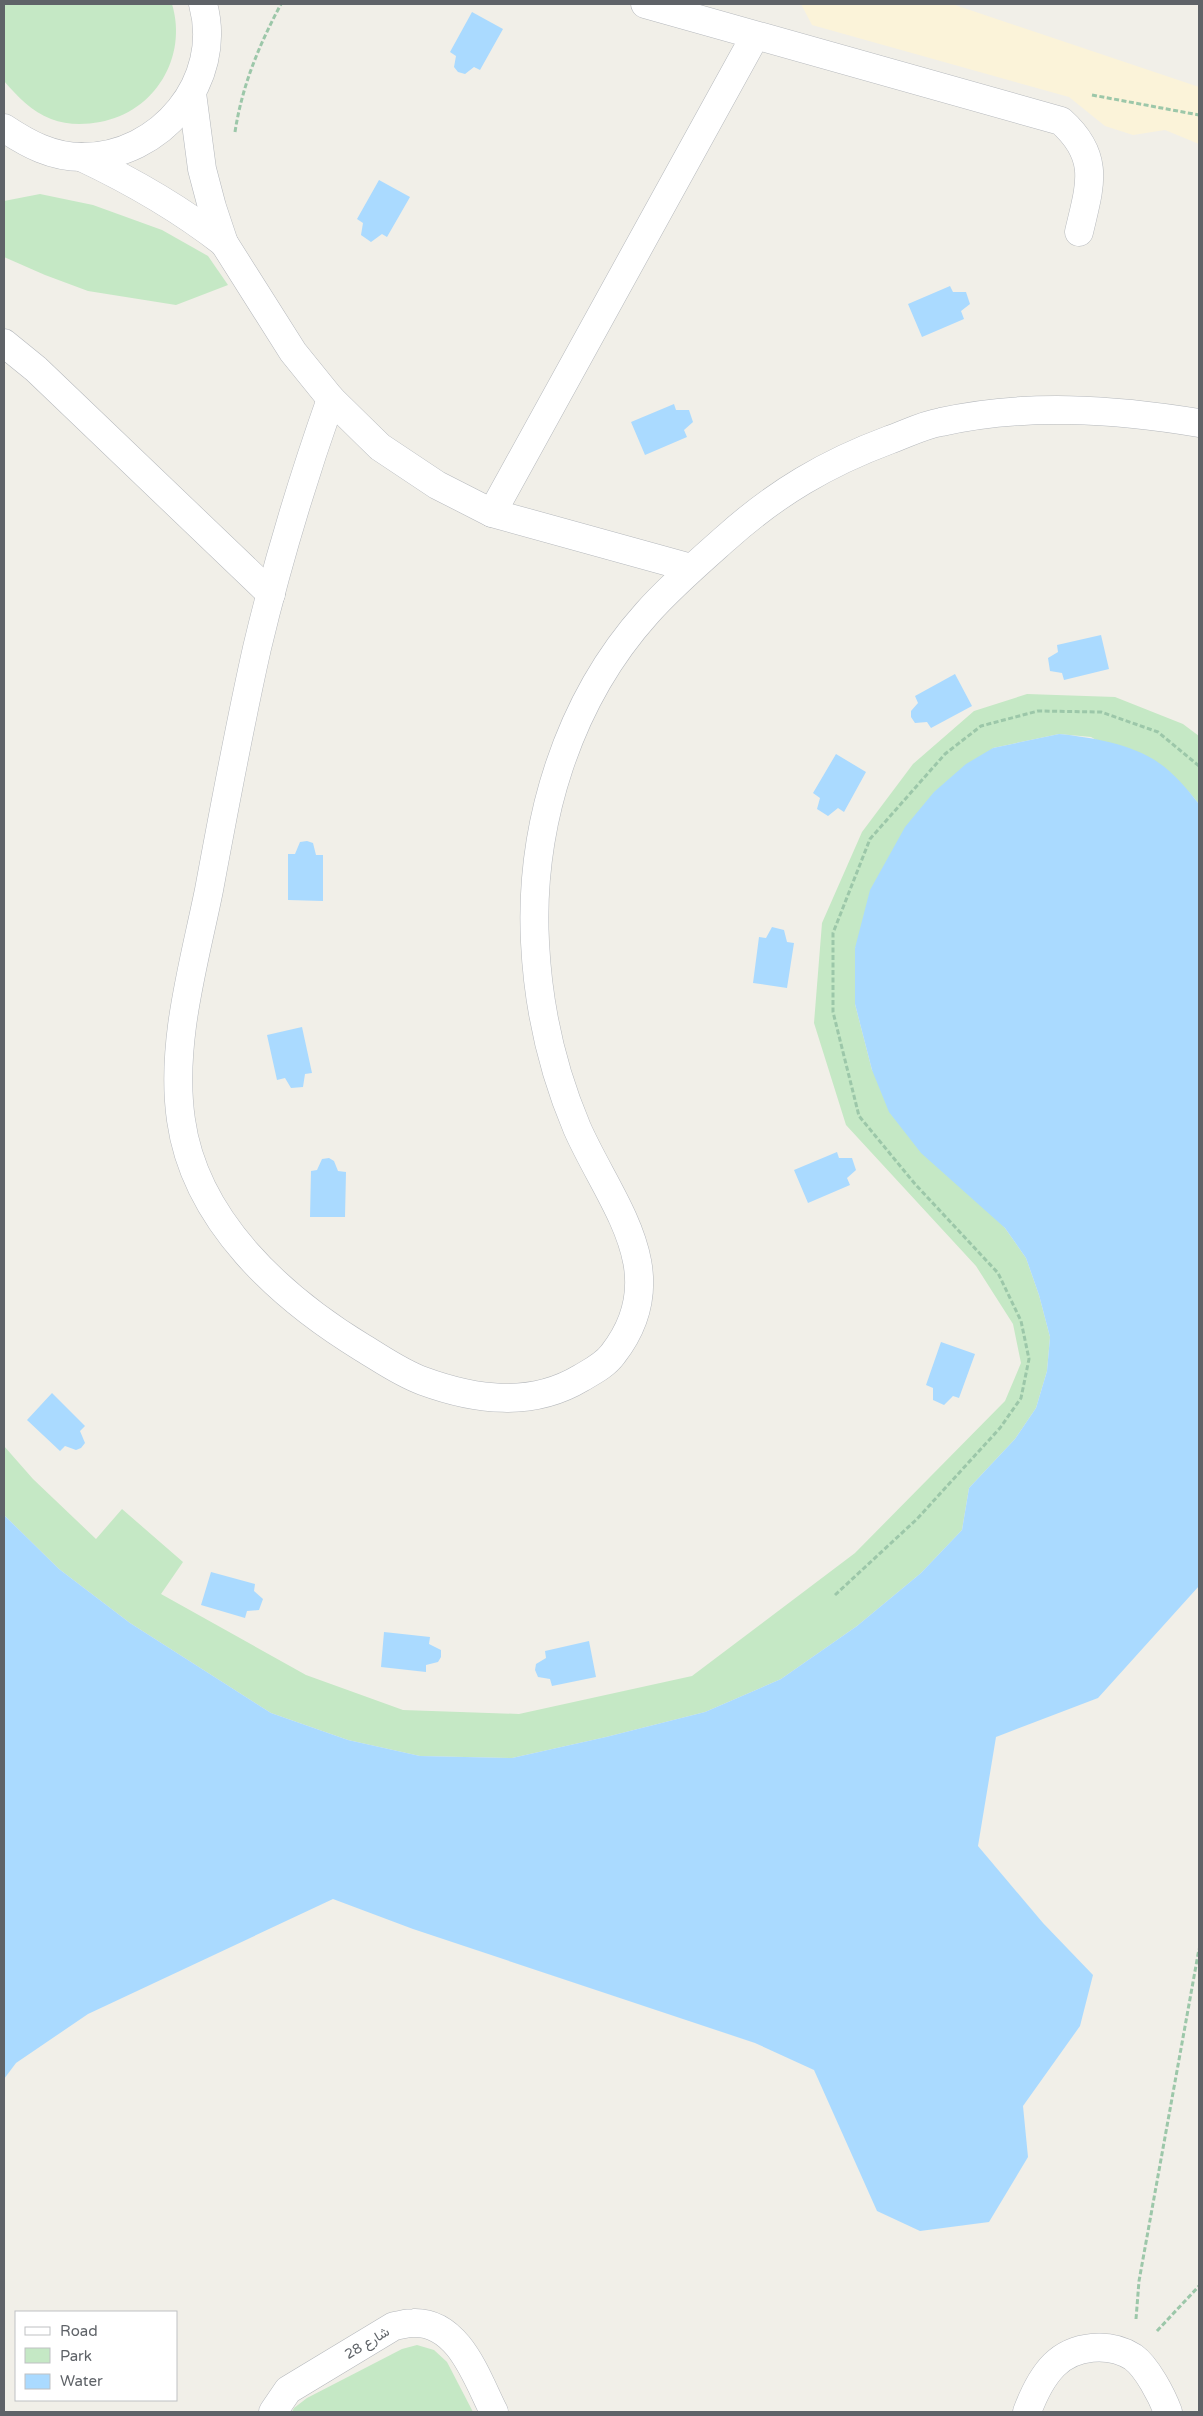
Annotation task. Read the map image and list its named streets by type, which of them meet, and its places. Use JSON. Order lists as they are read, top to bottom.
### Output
{
  "streets": {
    "street": ["شارع 28"]
  },
  "legend": ["Road", "Park", "Water"]
}
